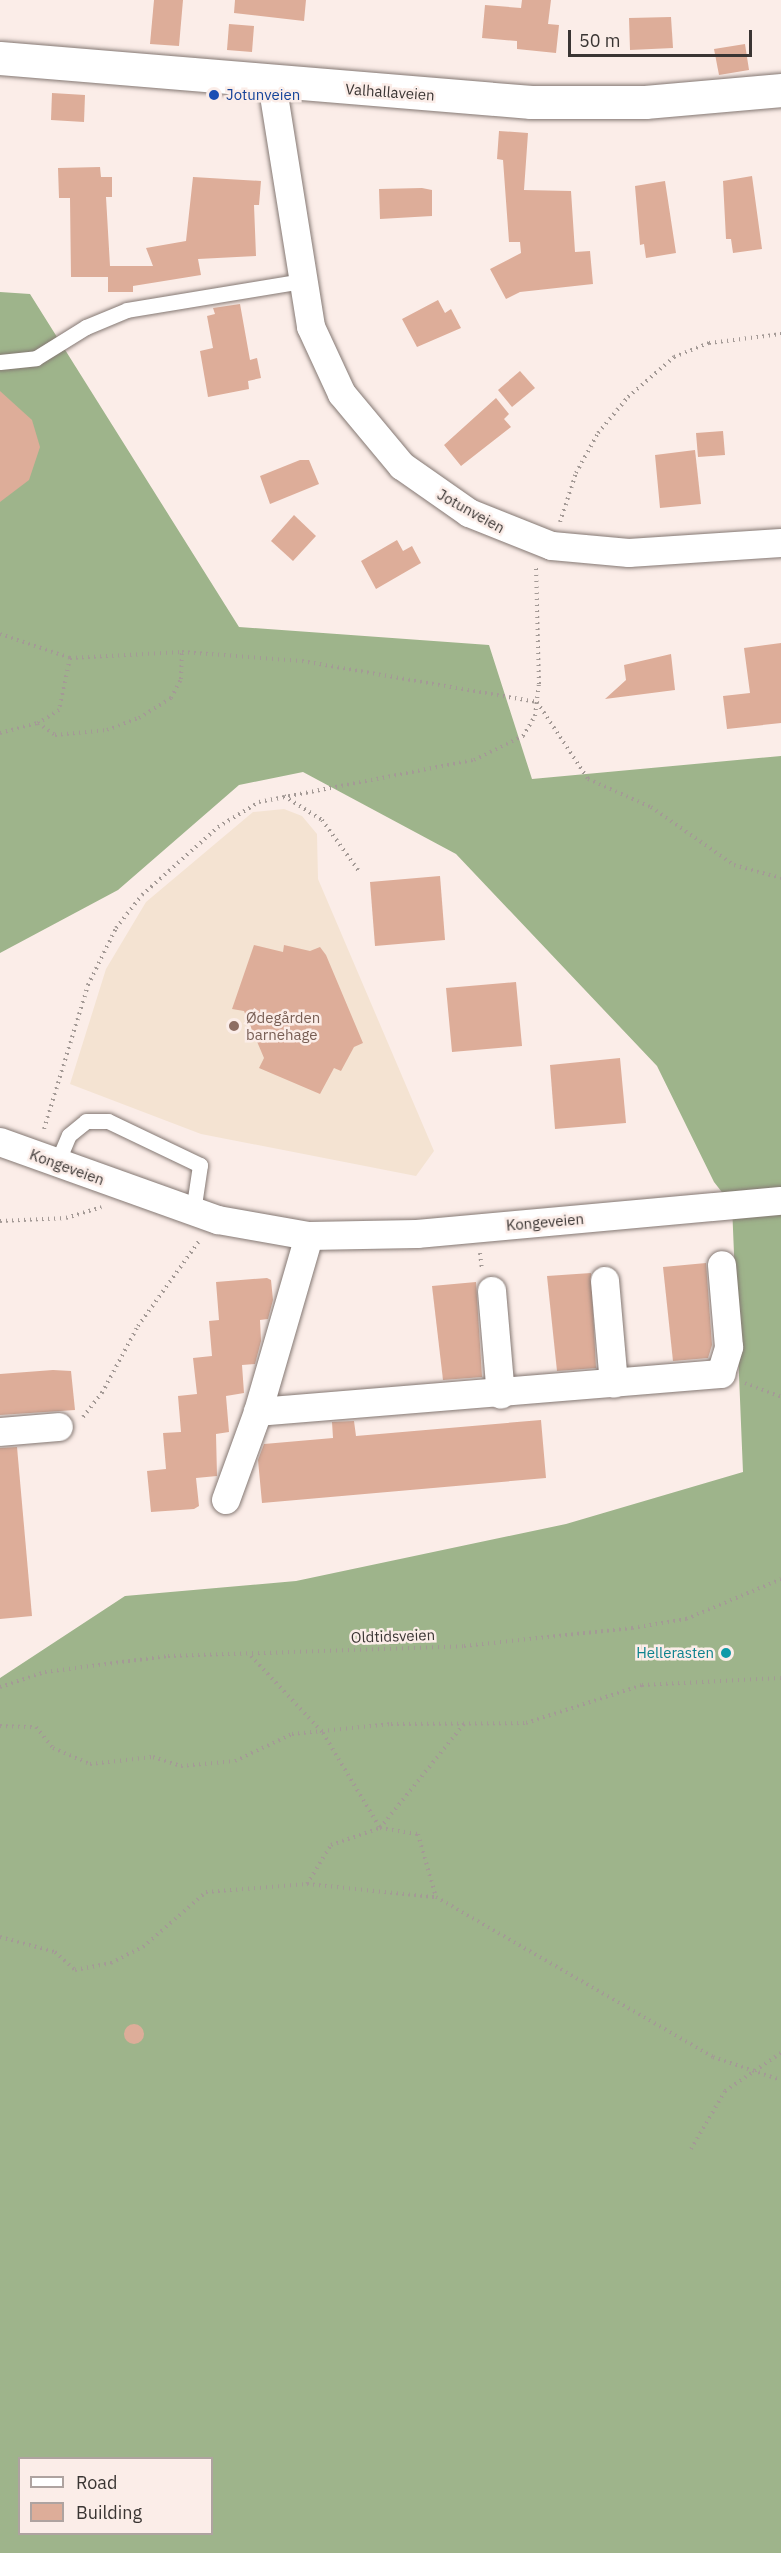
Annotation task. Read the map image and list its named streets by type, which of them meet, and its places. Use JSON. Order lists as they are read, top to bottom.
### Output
{
  "streets": {
    "street": ["Valhallaveien", "Jotunveien", "Kongeveien"],
    "path": ["Oldtidsveien"]
  },
  "crossings": [
    ["Valhallaveien", "Jotunveien"]
  ],
  "places": ["Jotunveien", "Ødegården barnehage", "Hellerasten"],
  "legend": ["Road", "Building"],
  "scale_bar": "50 m"
}
